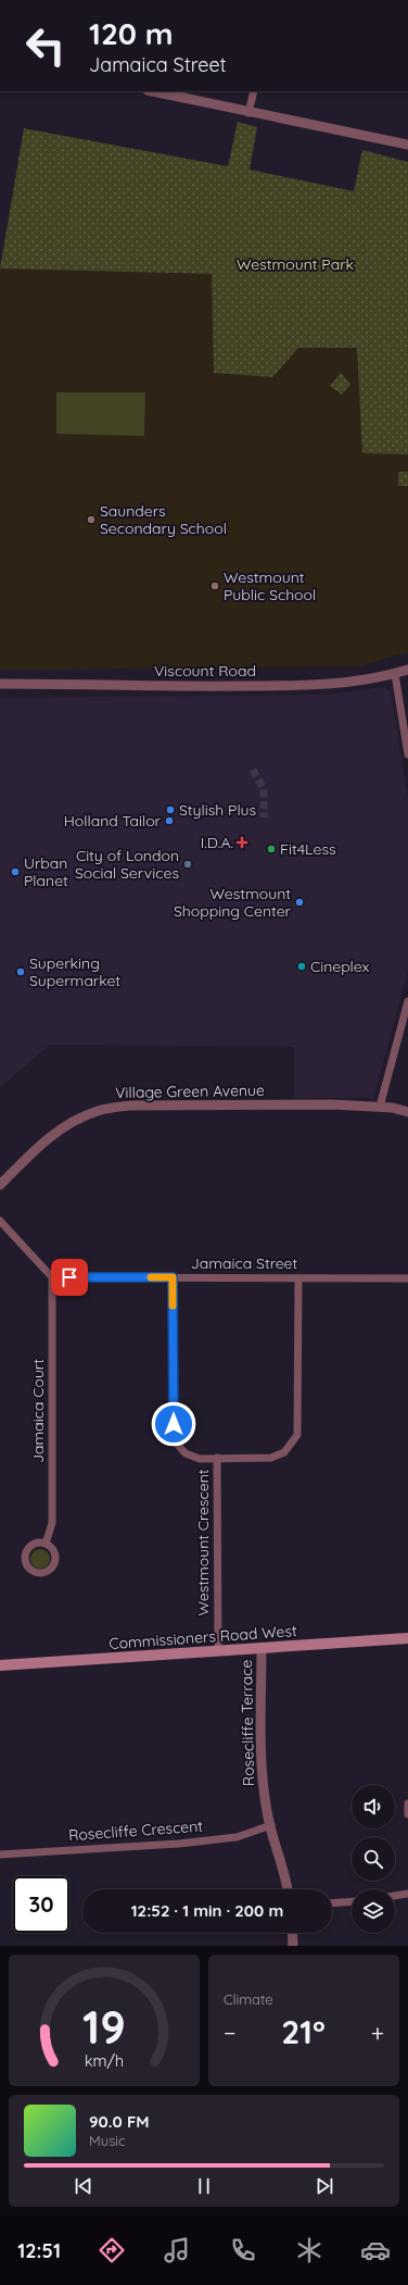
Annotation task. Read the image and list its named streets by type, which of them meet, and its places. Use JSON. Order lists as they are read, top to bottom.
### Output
{
  "streets": {
    "main road": ["Commissioners Road West"],
    "street": [
      "Viscount Road",
      "Village Green Avenue",
      "Jamaica Street",
      "Jamaica Court",
      "Westmount Crescent",
      "Rosecliffe Terrace",
      "Rosecliffe Crescent"
    ]
  },
  "crossings": [
    ["Jamaica Street", "Jamaica Court"],
    ["Jamaica Street", "Westmount Crescent"],
    ["Westmount Crescent", "Commissioners Road West"],
    ["Commissioners Road West", "Rosecliffe Terrace"],
    ["Rosecliffe Terrace", "Rosecliffe Crescent"]
  ],
  "parks": ["Westmount Park"],
  "places": {
    "other": [
      "Saunders Secondary School",
      "Westmount Public School",
      "Stylish Plus",
      "Holland Tailor",
      "Fit4Less",
      "City of London Social Services",
      "Urban Planet",
      "Westmount Shopping Center",
      "Cineplex",
      "Superking Supermarket"
    ],
    "health": ["I.D.A."]
  },
  "page": {
    "turn": ["120 m", "Jamaica Street"],
    "limit": "30",
    "trip": "12:52 · 1 min · 200 m",
    "tile": "Climate",
    "heat": ["−", "21°", "+"],
    "song": ["90.0 FM", "Music"],
    "tabs": "12:51",
    "gauge": ["19", "km/h"]
  }
}
